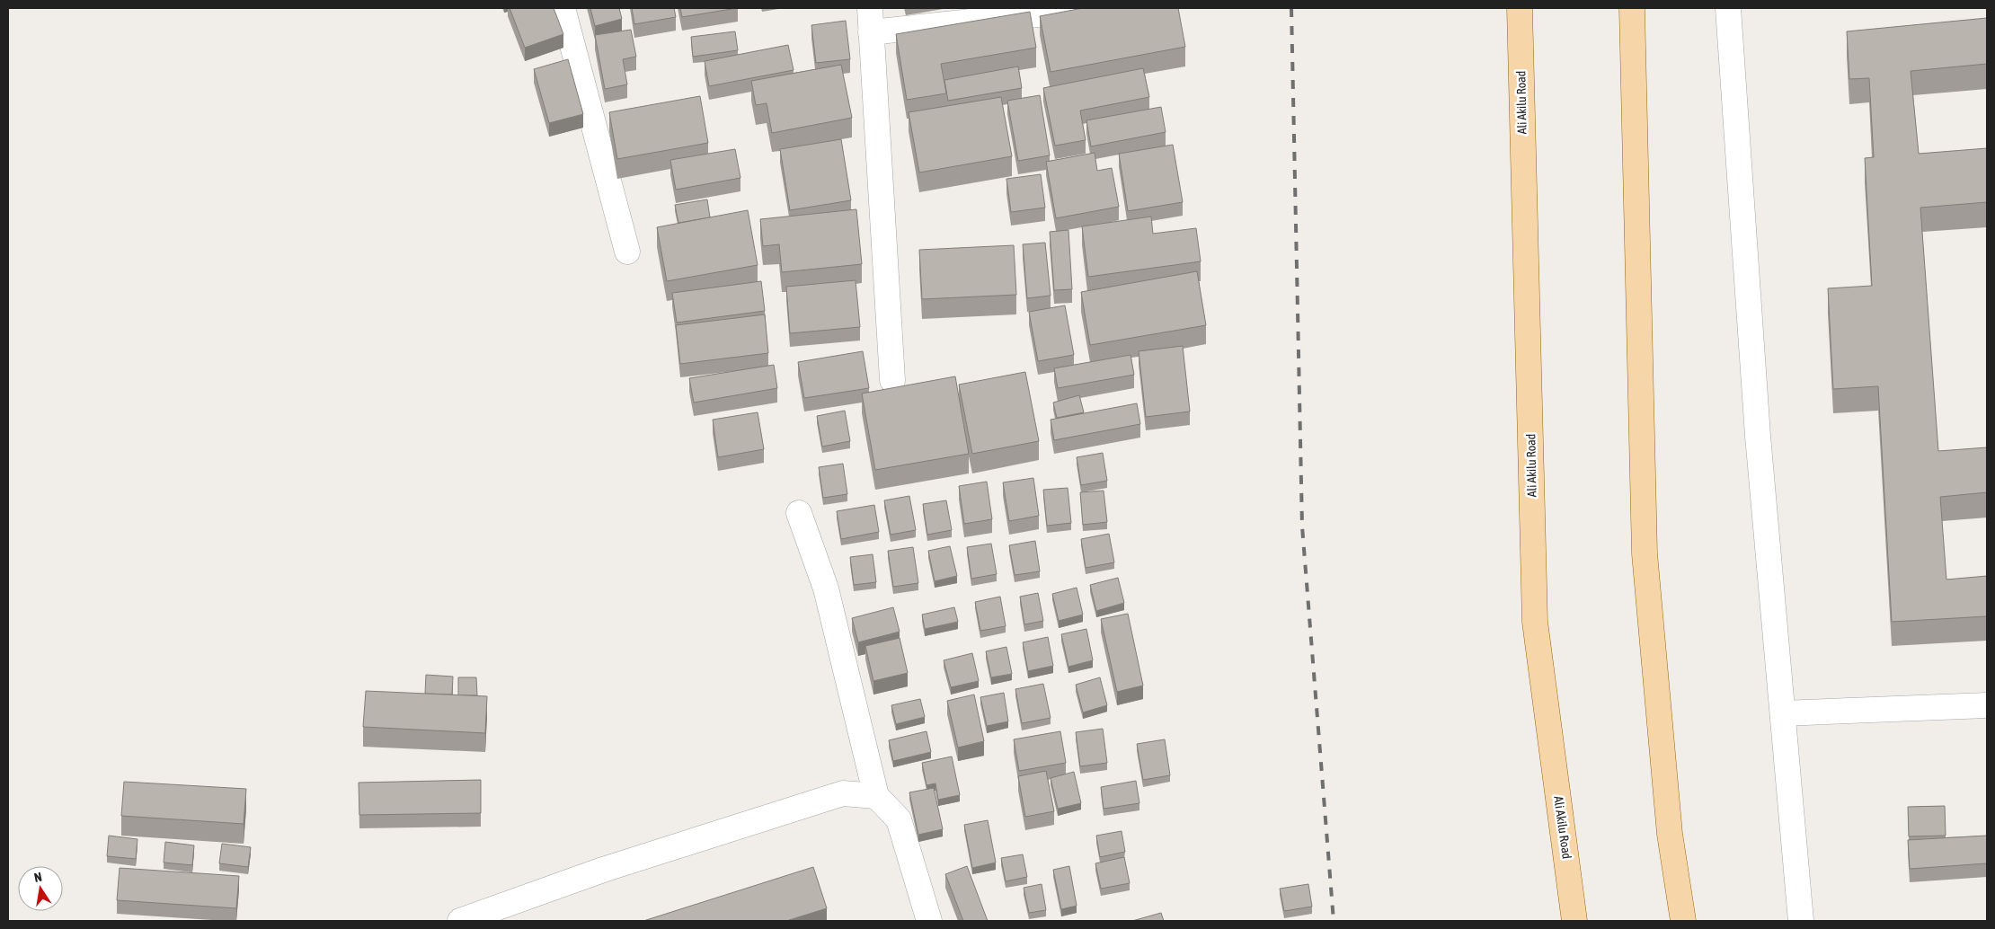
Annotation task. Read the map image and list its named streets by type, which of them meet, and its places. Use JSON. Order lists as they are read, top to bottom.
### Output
{
  "streets": {
    "main road": ["Ali Akilu Road"]
  },
  "north": "top"
}
